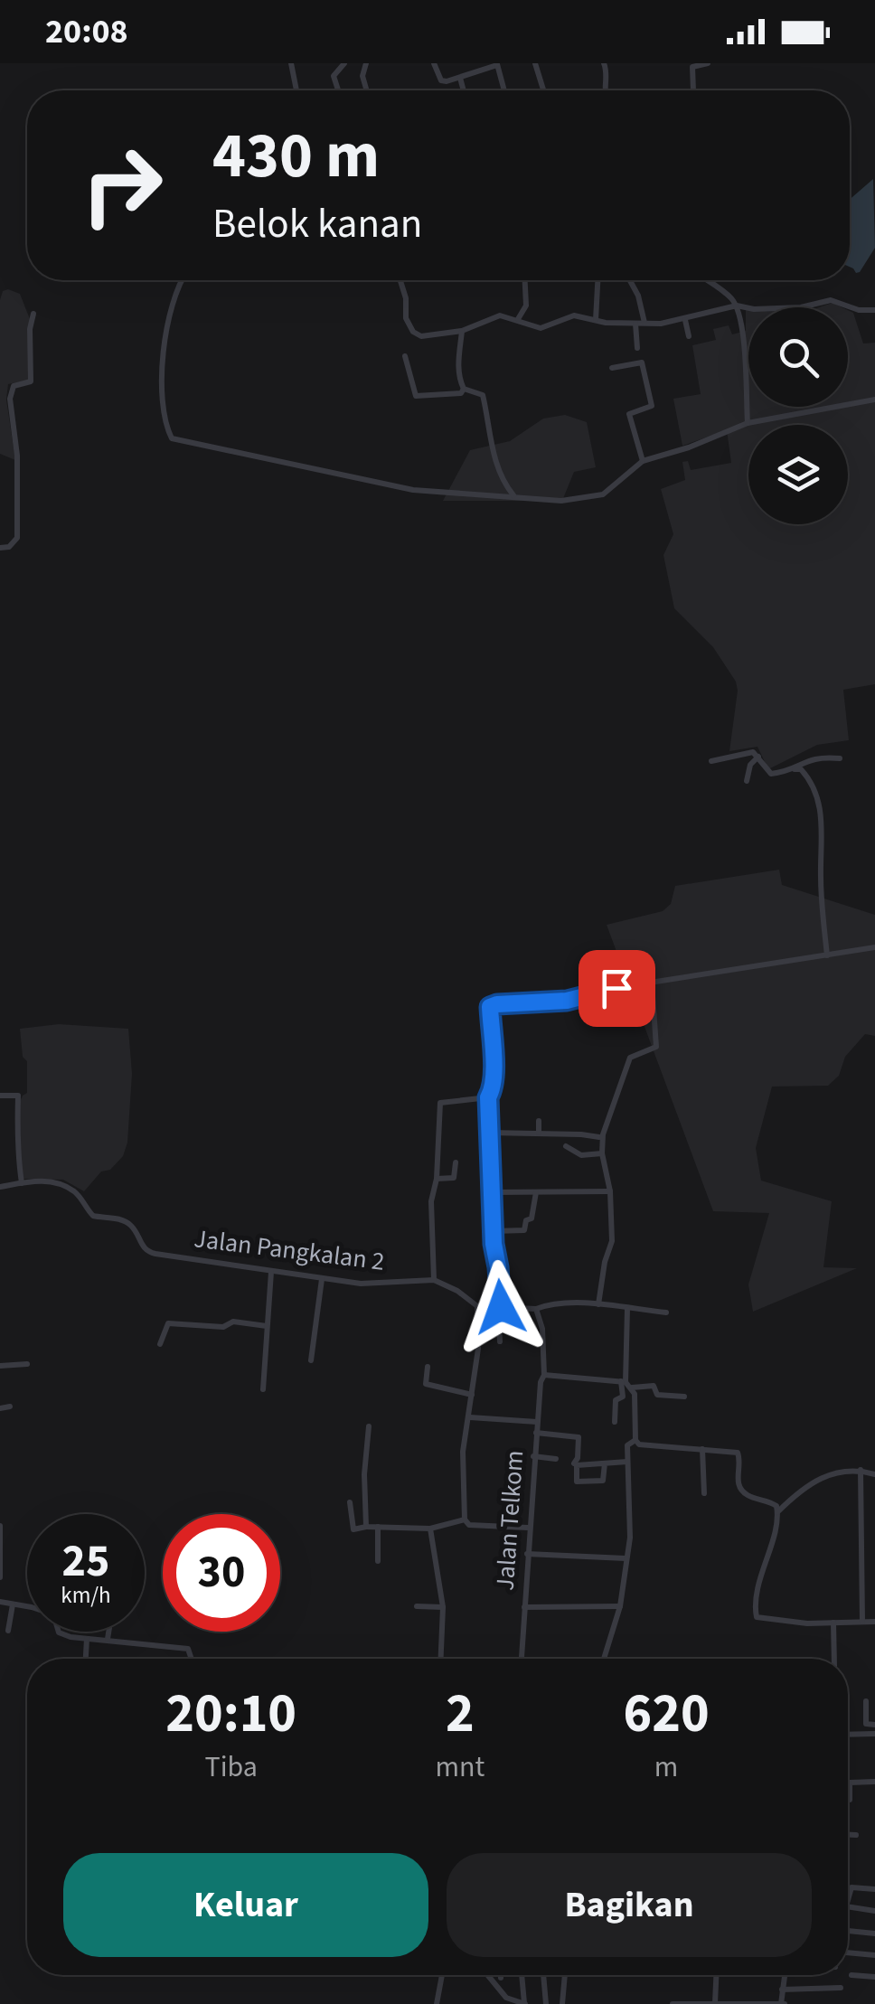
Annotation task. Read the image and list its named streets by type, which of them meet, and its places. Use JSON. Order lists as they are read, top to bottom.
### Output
{
  "streets": {
    "street": ["Jalan Pangkalan 2", "Jalan Telkom"]
  },
  "page": {
    "status": "20:08",
    "turn": ["430 m", "Belok kanan"],
    "speed": "25 km/h",
    "limit": "30",
    "eta": [
      "20:10",
      "Tiba",
      "2",
      "mnt",
      "620",
      "m"
    ],
    "buttons": ["Keluar", "Bagikan"]
  }
}
